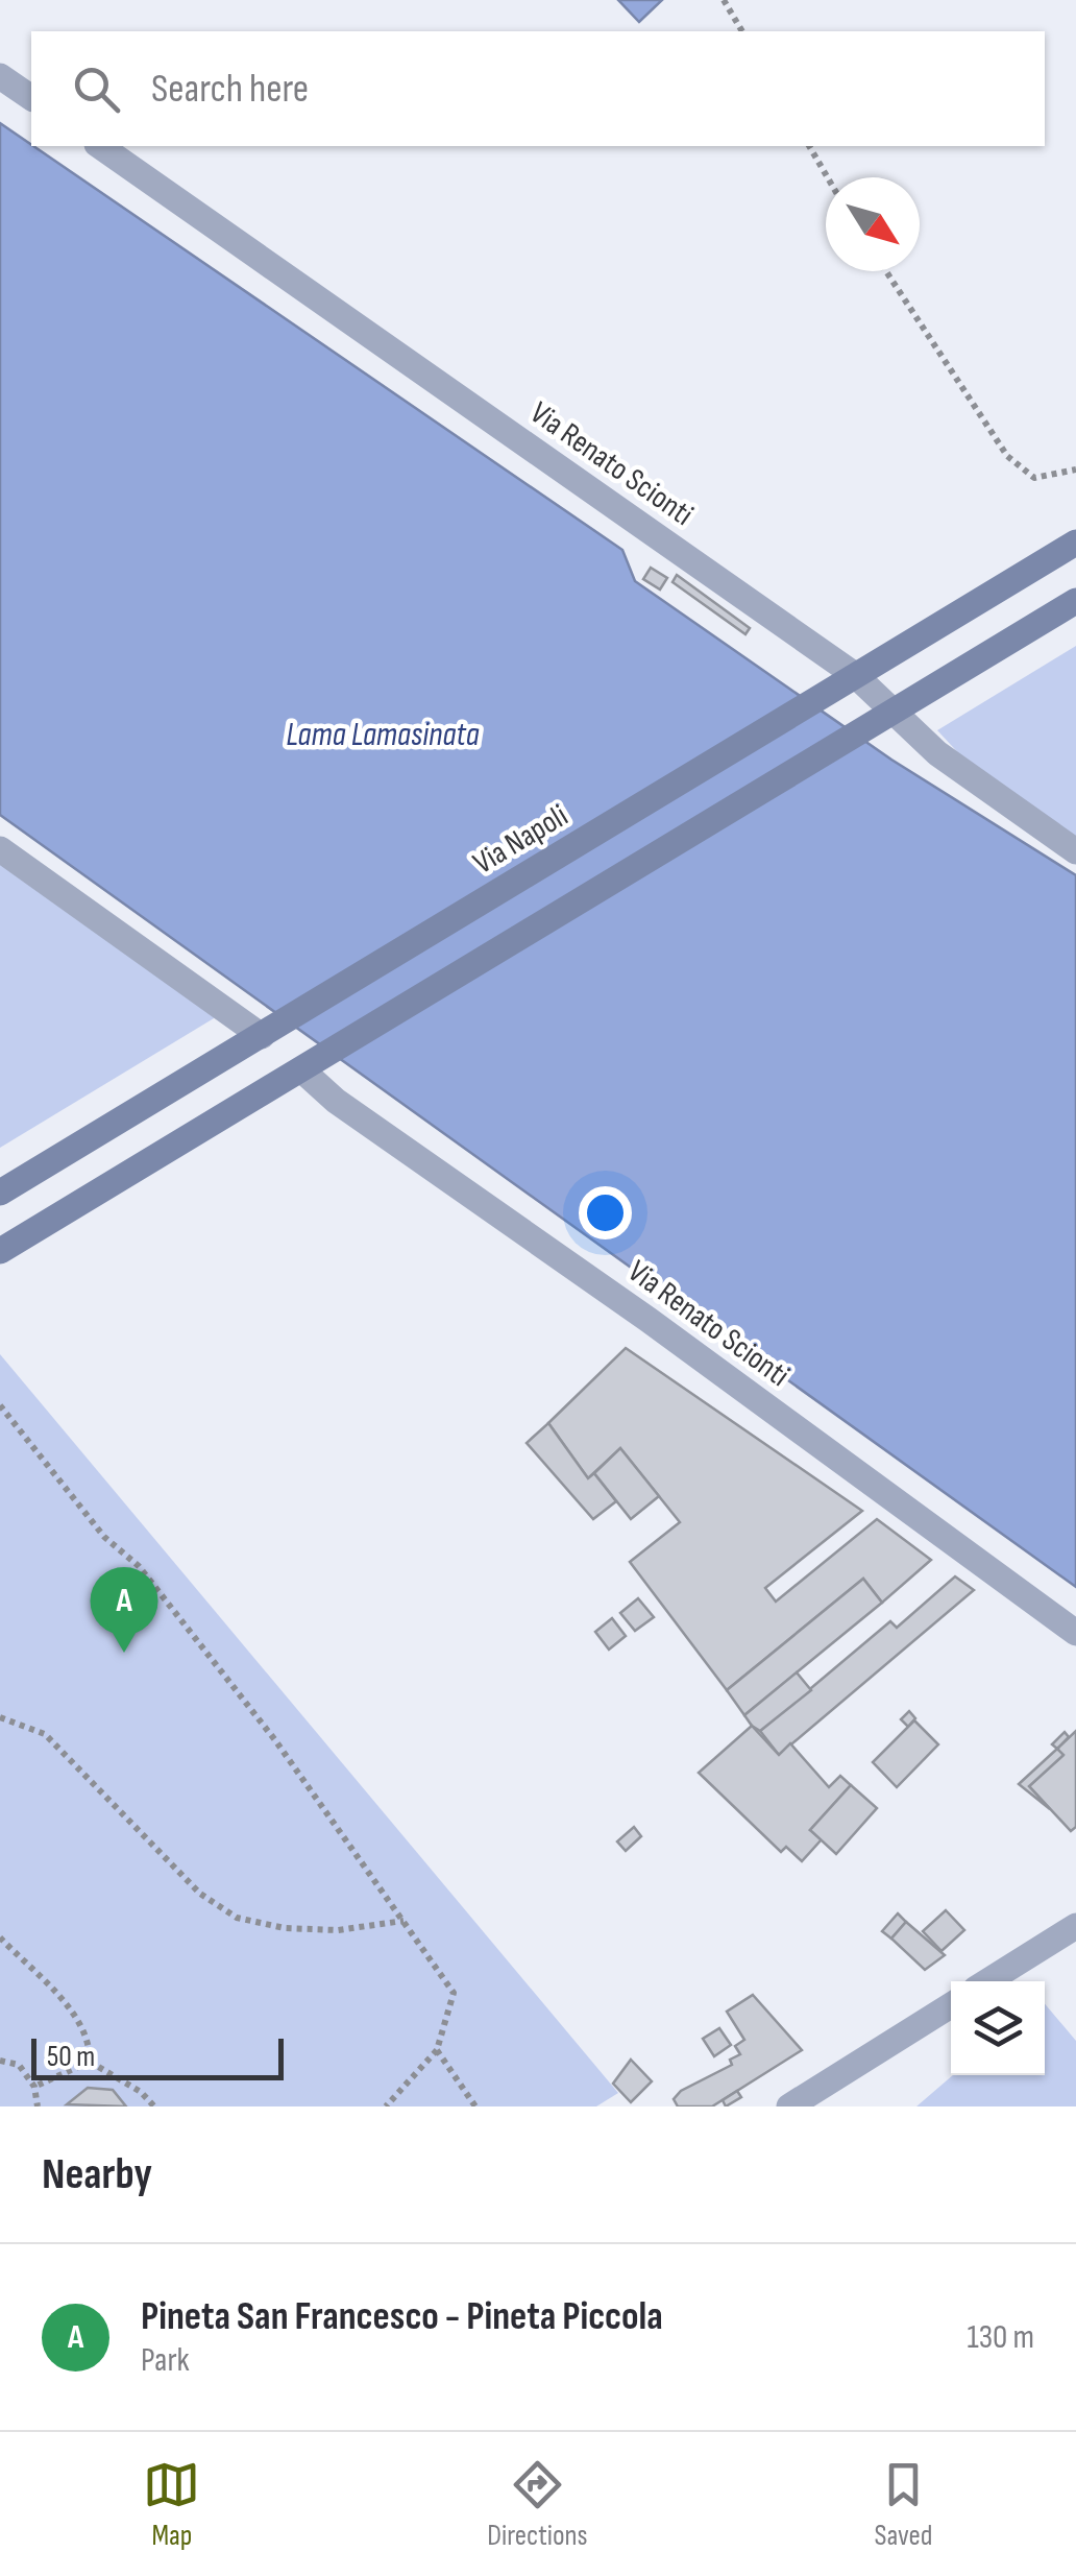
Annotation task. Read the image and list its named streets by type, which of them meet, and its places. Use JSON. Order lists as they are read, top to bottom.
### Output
{
  "streets": {
    "main road": ["Via Napoli"],
    "street": ["Via Renato Scionti"]
  },
  "crossings": [
    ["Via Renato Scionti", "Via Napoli"]
  ],
  "water": ["Lama Lamasinata"],
  "scale_bar": "50 m",
  "north": "bottom right",
  "page": {
    "search": "Search here",
    "pins": "A",
    "scale": "50 m",
    "heading": "Nearby",
    "list": [
      {
        "mark": "A",
        "name": "Pineta San Francesco - Pineta Piccola",
        "note": "Park",
        "value": "130 m"
      }
    ],
    "nav": ["Map", "Directions", "Saved"]
  }
}
